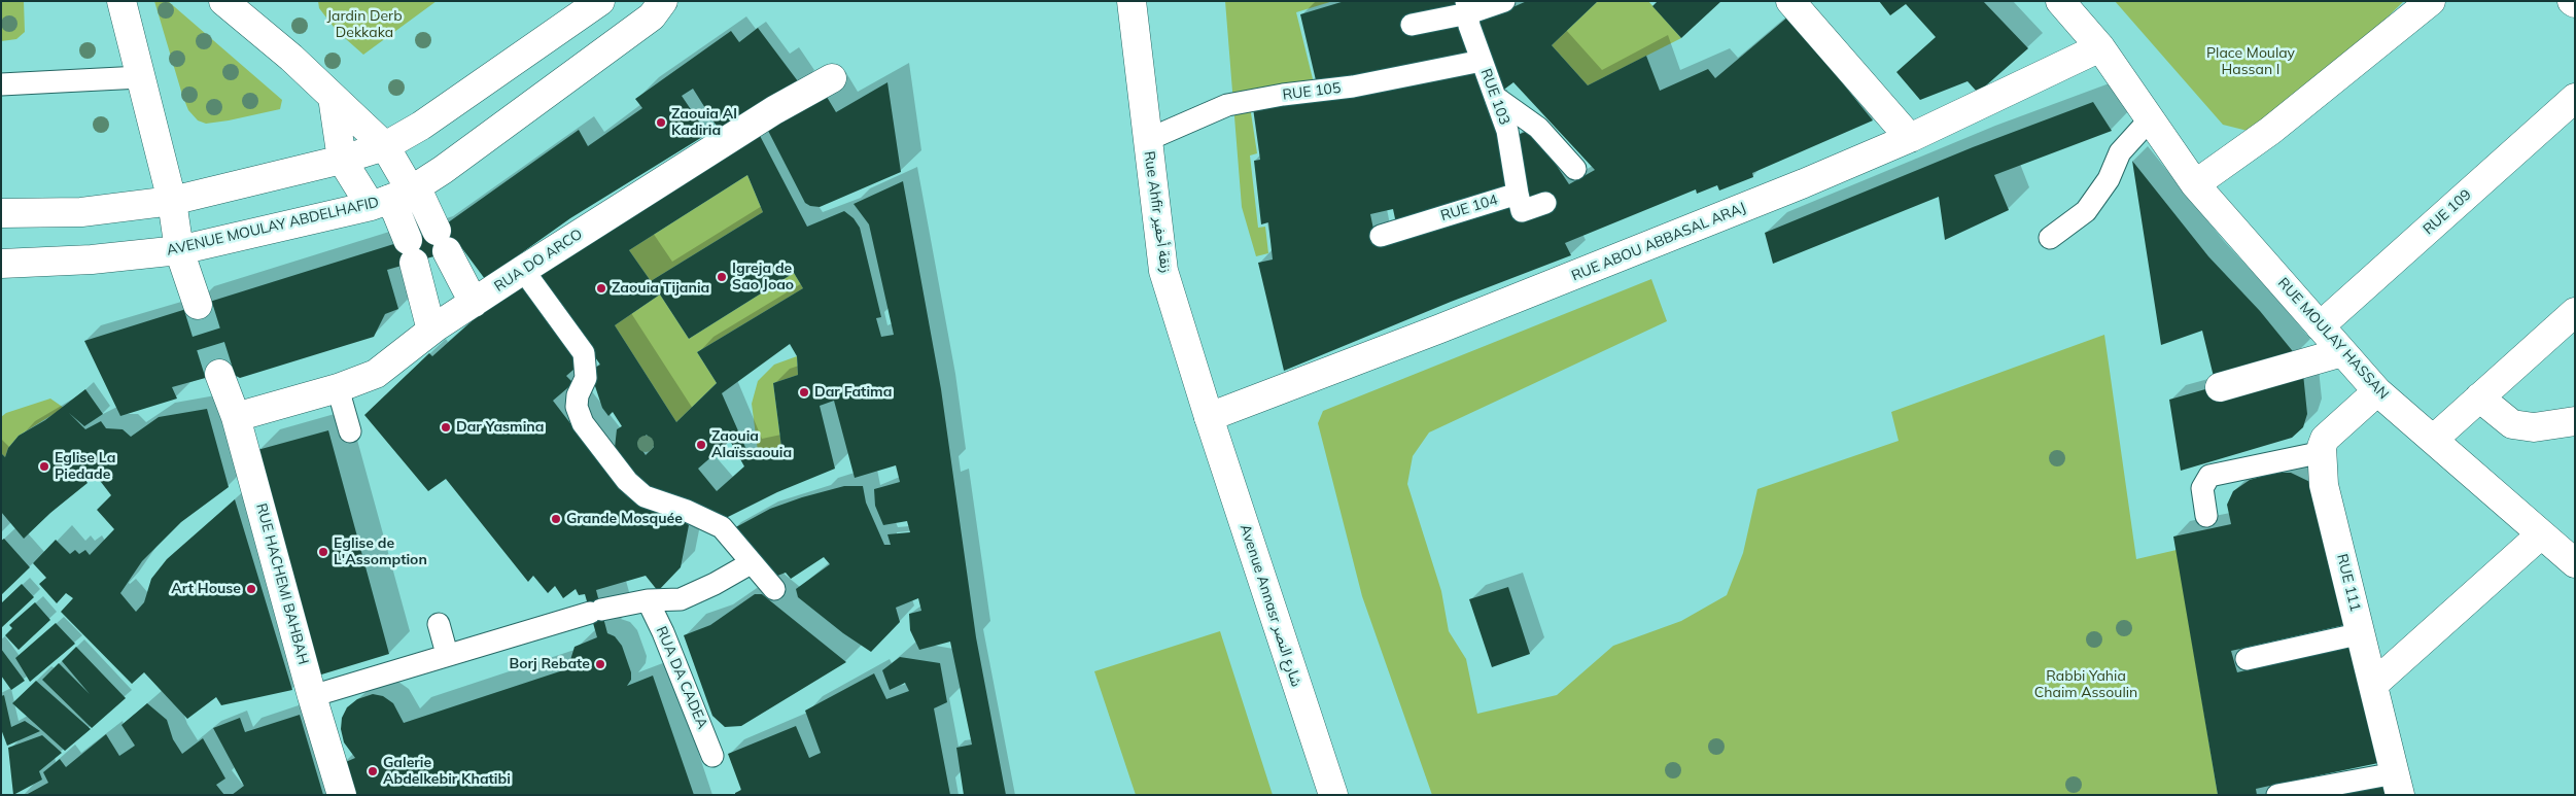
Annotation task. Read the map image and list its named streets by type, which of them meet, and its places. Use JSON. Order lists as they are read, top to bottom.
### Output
{
  "streets": {
    "street": [
      "Rue Ahfir زنقة أحفير",
      "RUE 109",
      "AVENUE MOULAY ABDELHAFID",
      "RUE ABOU ABBASAL ARAJ",
      "RUA DO ARCO",
      "RUE MOULAY HASSAN",
      "RUE 111",
      "RUE HACHEMI BAHBAH",
      "Avenue Annasr شارع النصر"
    ],
    "lane": [
      "RUE 105",
      "RUE 103",
      "RUE 104",
      "RUA DA CADEA"
    ]
  },
  "crossings": [
    ["RUE 105", "RUE 103"],
    ["RUE 105", "Rue Ahfir زنقة أحفير"],
    ["RUE 103", "RUE 104"],
    ["Rue Ahfir زنقة أحفير", "RUE ABOU ABBASAL ARAJ"],
    ["Rue Ahfir زنقة أحفير", "Avenue Annasr شارع النصر"],
    ["RUE 109", "RUE MOULAY HASSAN"],
    ["RUE ABOU ABBASAL ARAJ", "RUE MOULAY HASSAN"],
    ["RUE ABOU ABBASAL ARAJ", "Avenue Annasr شارع النصر"],
    ["RUA DO ARCO", "RUE HACHEMI BAHBAH"],
    ["RUE MOULAY HASSAN", "RUE 111"]
  ],
  "parks": ["Jardin Derb Dekkaka", "Place Moulay Hassan I", "Rabbi Yahia Chaim Assoulin"],
  "places": [
    "Zaouia Al Kadiria",
    "Igreja de Sao Joao",
    "Zaouia Tijania",
    "Dar Fatima",
    "Dar Yasmina",
    "Zaouia Alaïssaouia",
    "Eglise La Piedade",
    "Grande Mosquée",
    "Eglise de L'Assomption",
    "Art House",
    "Borj Rebate",
    "Galerie Abdelkebir Khatibi"
  ]
}
